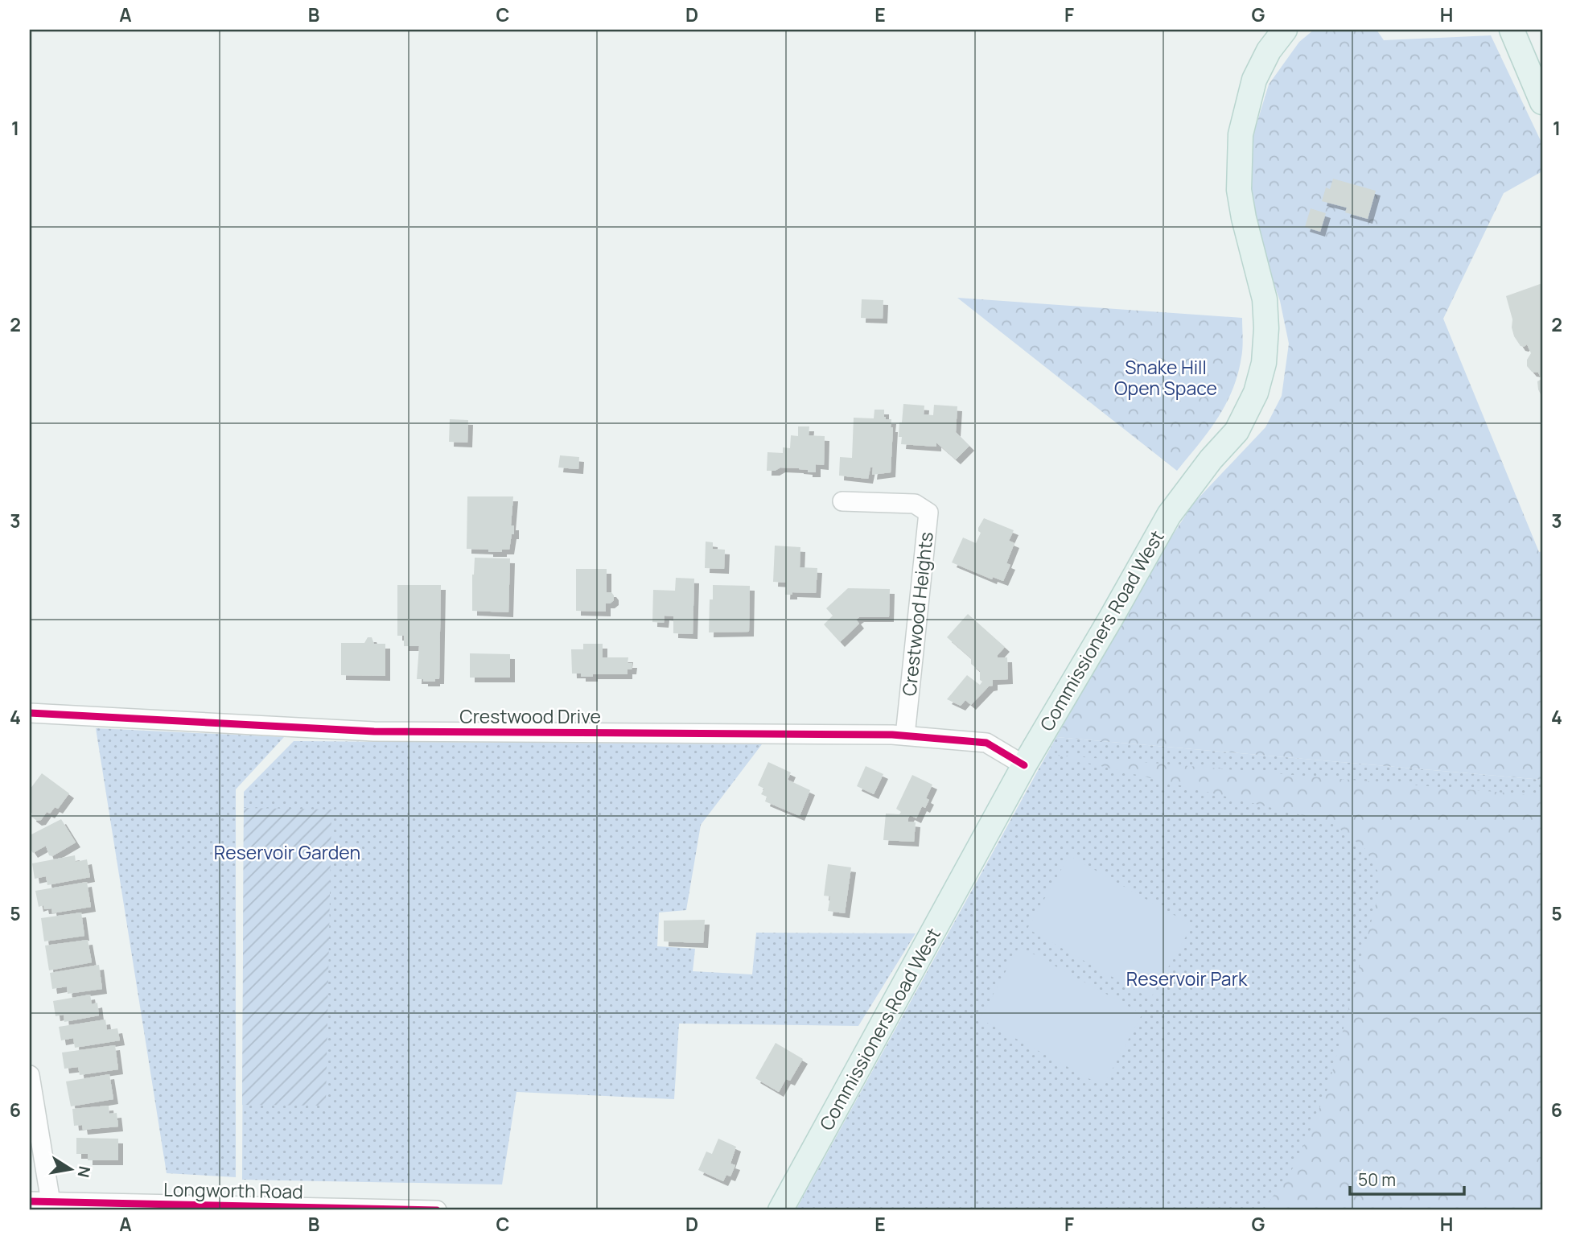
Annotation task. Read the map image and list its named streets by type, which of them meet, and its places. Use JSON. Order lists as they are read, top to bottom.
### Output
{
  "streets": {
    "main road": ["Commissioners Road West"],
    "street": ["Crestwood Heights", "Crestwood Drive", "Longworth Road"]
  },
  "crossings": [
    ["Crestwood Heights", "Crestwood Drive"],
    ["Commissioners Road West", "Crestwood Drive"]
  ],
  "parks": ["Snake Hill Open Space", "Reservoir Garden", "Reservoir Park"],
  "scale_bar": "50 m",
  "north": "right",
  "grid": {
    "columns": [
      "A",
      "B",
      "C",
      "D",
      "E",
      "F",
      "G",
      "H"
    ],
    "rows": [
      "1",
      "2",
      "3",
      "4",
      "5",
      "6"
    ]
  }
}
